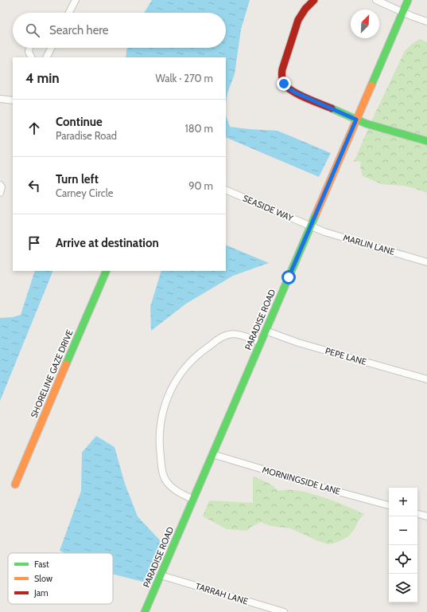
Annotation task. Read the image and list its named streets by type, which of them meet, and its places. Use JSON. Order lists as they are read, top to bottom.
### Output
{
  "streets": {
    "street": [
      "SEASIDE WAY",
      "MARLIN LANE",
      "PARADISE ROAD",
      "PEPE LANE",
      "SHORELINE GAZE DRIVE",
      "MORNINGSIDE LANE",
      "TARRAH LANE"
    ]
  },
  "crossings": [
    ["SEASIDE WAY", "MARLIN LANE"],
    ["SEASIDE WAY", "PARADISE ROAD"],
    ["MARLIN LANE", "PARADISE ROAD"],
    ["PARADISE ROAD", "PEPE LANE"],
    ["PARADISE ROAD", "MORNINGSIDE LANE"],
    ["PARADISE ROAD", "TARRAH LANE"]
  ],
  "legend": ["Fast", "Slow", "Jam"],
  "north": "top right",
  "page": {
    "search": "Search here",
    "heading": ["4 min", "Walk · 270 m"],
    "list": [
      ["Continue", "Paradise Road", "180 m"],
      ["Turn left", "Carney Circle", "90 m"],
      "Arrive at destination"
    ],
    "map_buttons": ["+", "−"]
  }
}
